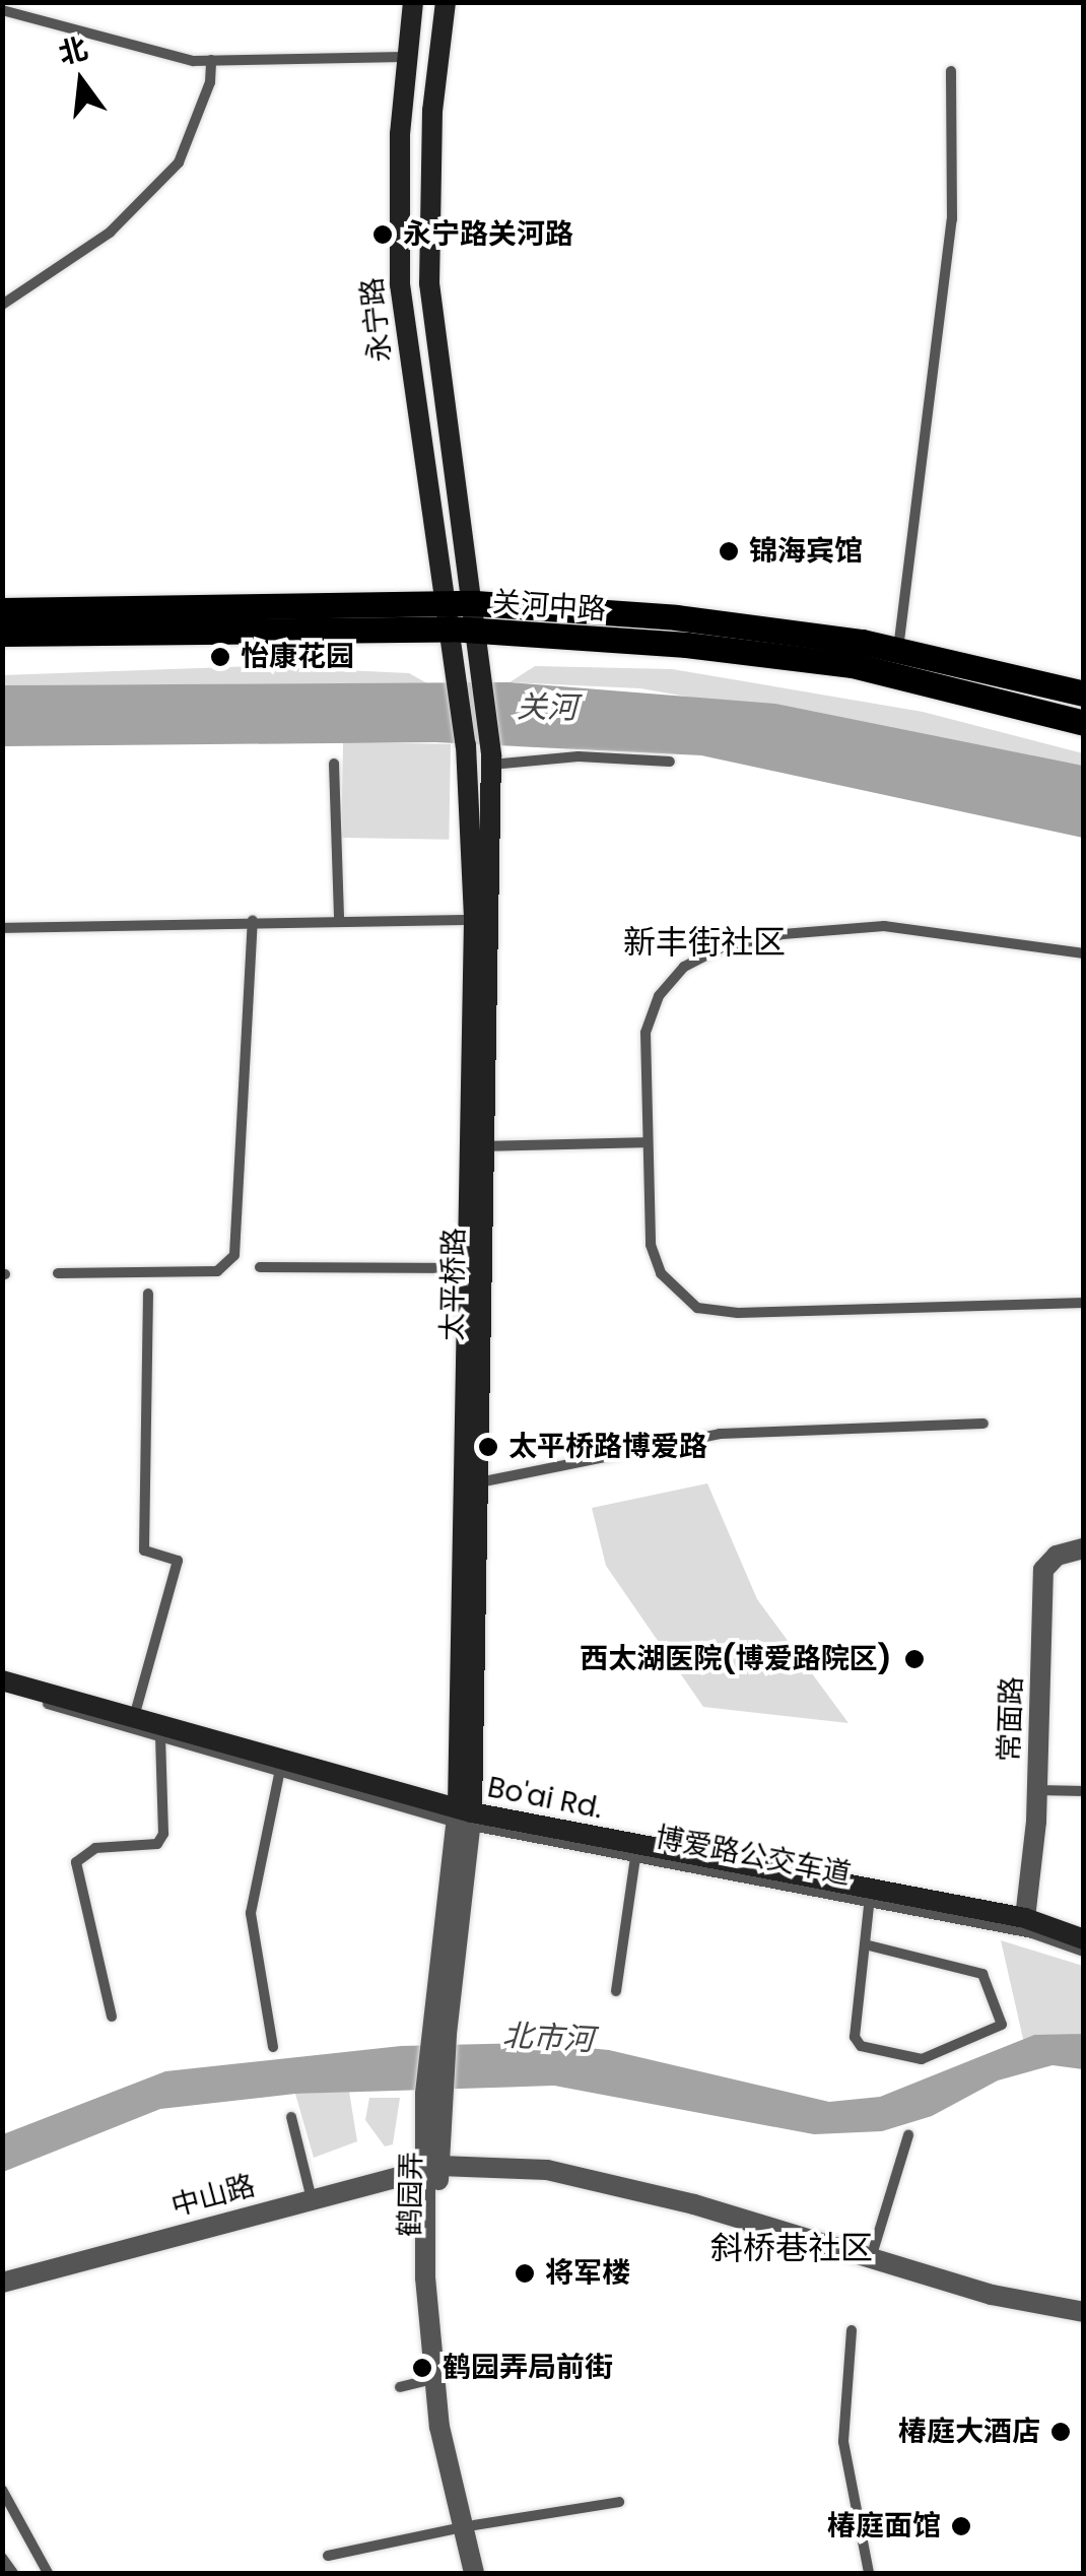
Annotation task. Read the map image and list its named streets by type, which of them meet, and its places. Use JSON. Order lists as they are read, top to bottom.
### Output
{
  "streets": {
    "main road": [
      "永宁路",
      "关河中路",
      "太平桥路",
      "Bo'ai Rd."
    ],
    "street": ["常面路", "鹤园弄", "中山路"],
    "lane": ["博爱路公交车道"]
  },
  "crossings": [
    ["永宁路", "关河中路"],
    ["关河中路", "太平桥路"],
    ["太平桥路", "Bo'ai Rd."],
    ["太平桥路", "鹤园弄"],
    ["常面路", "Bo'ai Rd."],
    ["Bo'ai Rd.", "博爱路公交车道"],
    ["Bo'ai Rd.", "鹤园弄"],
    ["鹤园弄", "中山路"]
  ],
  "districts": ["新丰街社区", "斜桥巷社区"],
  "water": ["关河", "北市河"],
  "places": [
    "永宁路关河路",
    "锦海宾馆",
    "怡康花园",
    "太平桥路博爱路",
    "西太湖医院(博爱路院区)",
    "将军楼",
    "鹤园弄局前街",
    "椿庭大酒店",
    "椿庭面馆"
  ],
  "north": "top"
}
